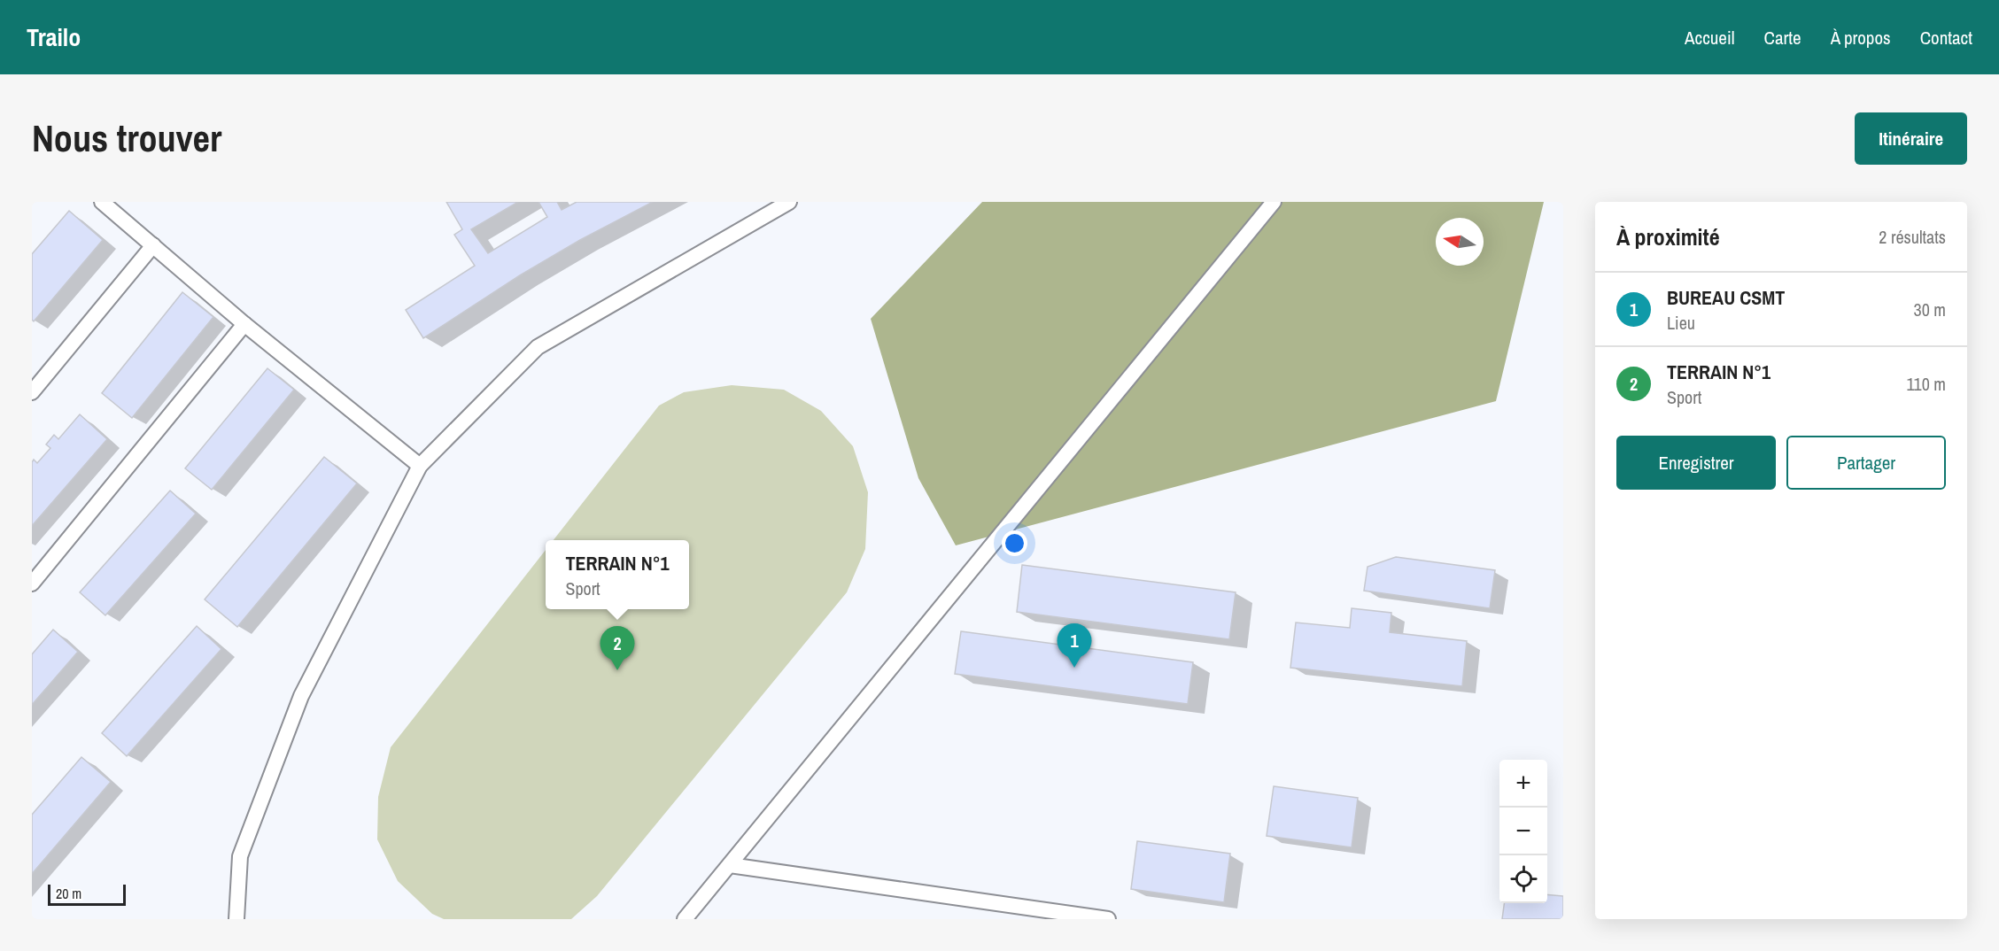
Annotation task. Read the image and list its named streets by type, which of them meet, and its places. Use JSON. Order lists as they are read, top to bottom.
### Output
{
  "scale_bar": "20 m",
  "north": "left",
  "page": {
    "header": "Trailo",
    "nav": [
      "Accueil",
      "Carte",
      "À propos",
      "Contact"
    ],
    "buttons": [
      "Itinéraire",
      ["Enregistrer", "Partager"]
    ],
    "title": "Nous trouver",
    "heading": ["À proximité", "2 résultats"],
    "list": [
      {
        "mark": "1",
        "name": "BUREAU CSMT",
        "note": "Lieu",
        "value": "30 m"
      },
      {
        "mark": "2",
        "name": "TERRAIN N°1",
        "note": "Sport",
        "value": "110 m"
      }
    ],
    "popup": ["TERRAIN N°1", "Sport"],
    "pins": ["1", "2"],
    "map_buttons": ["+", "−"],
    "scale": "20 m"
  }
}
